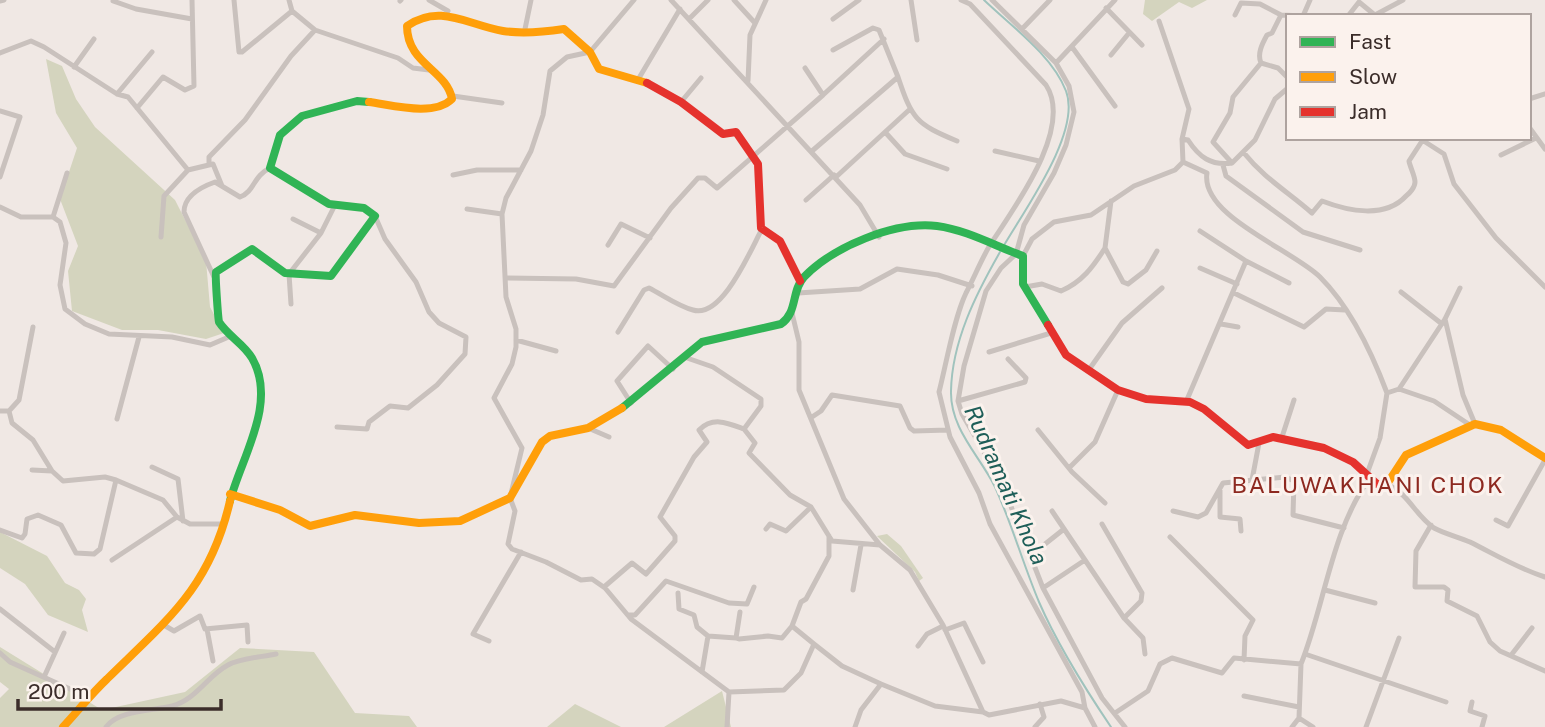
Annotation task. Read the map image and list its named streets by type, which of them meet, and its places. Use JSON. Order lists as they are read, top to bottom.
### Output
{
  "districts": ["BALUWAKHANI CHOK"],
  "water": ["Rudramati Khola"],
  "legend": ["Fast", "Slow", "Jam"],
  "scale_bar": "200 m"
}
